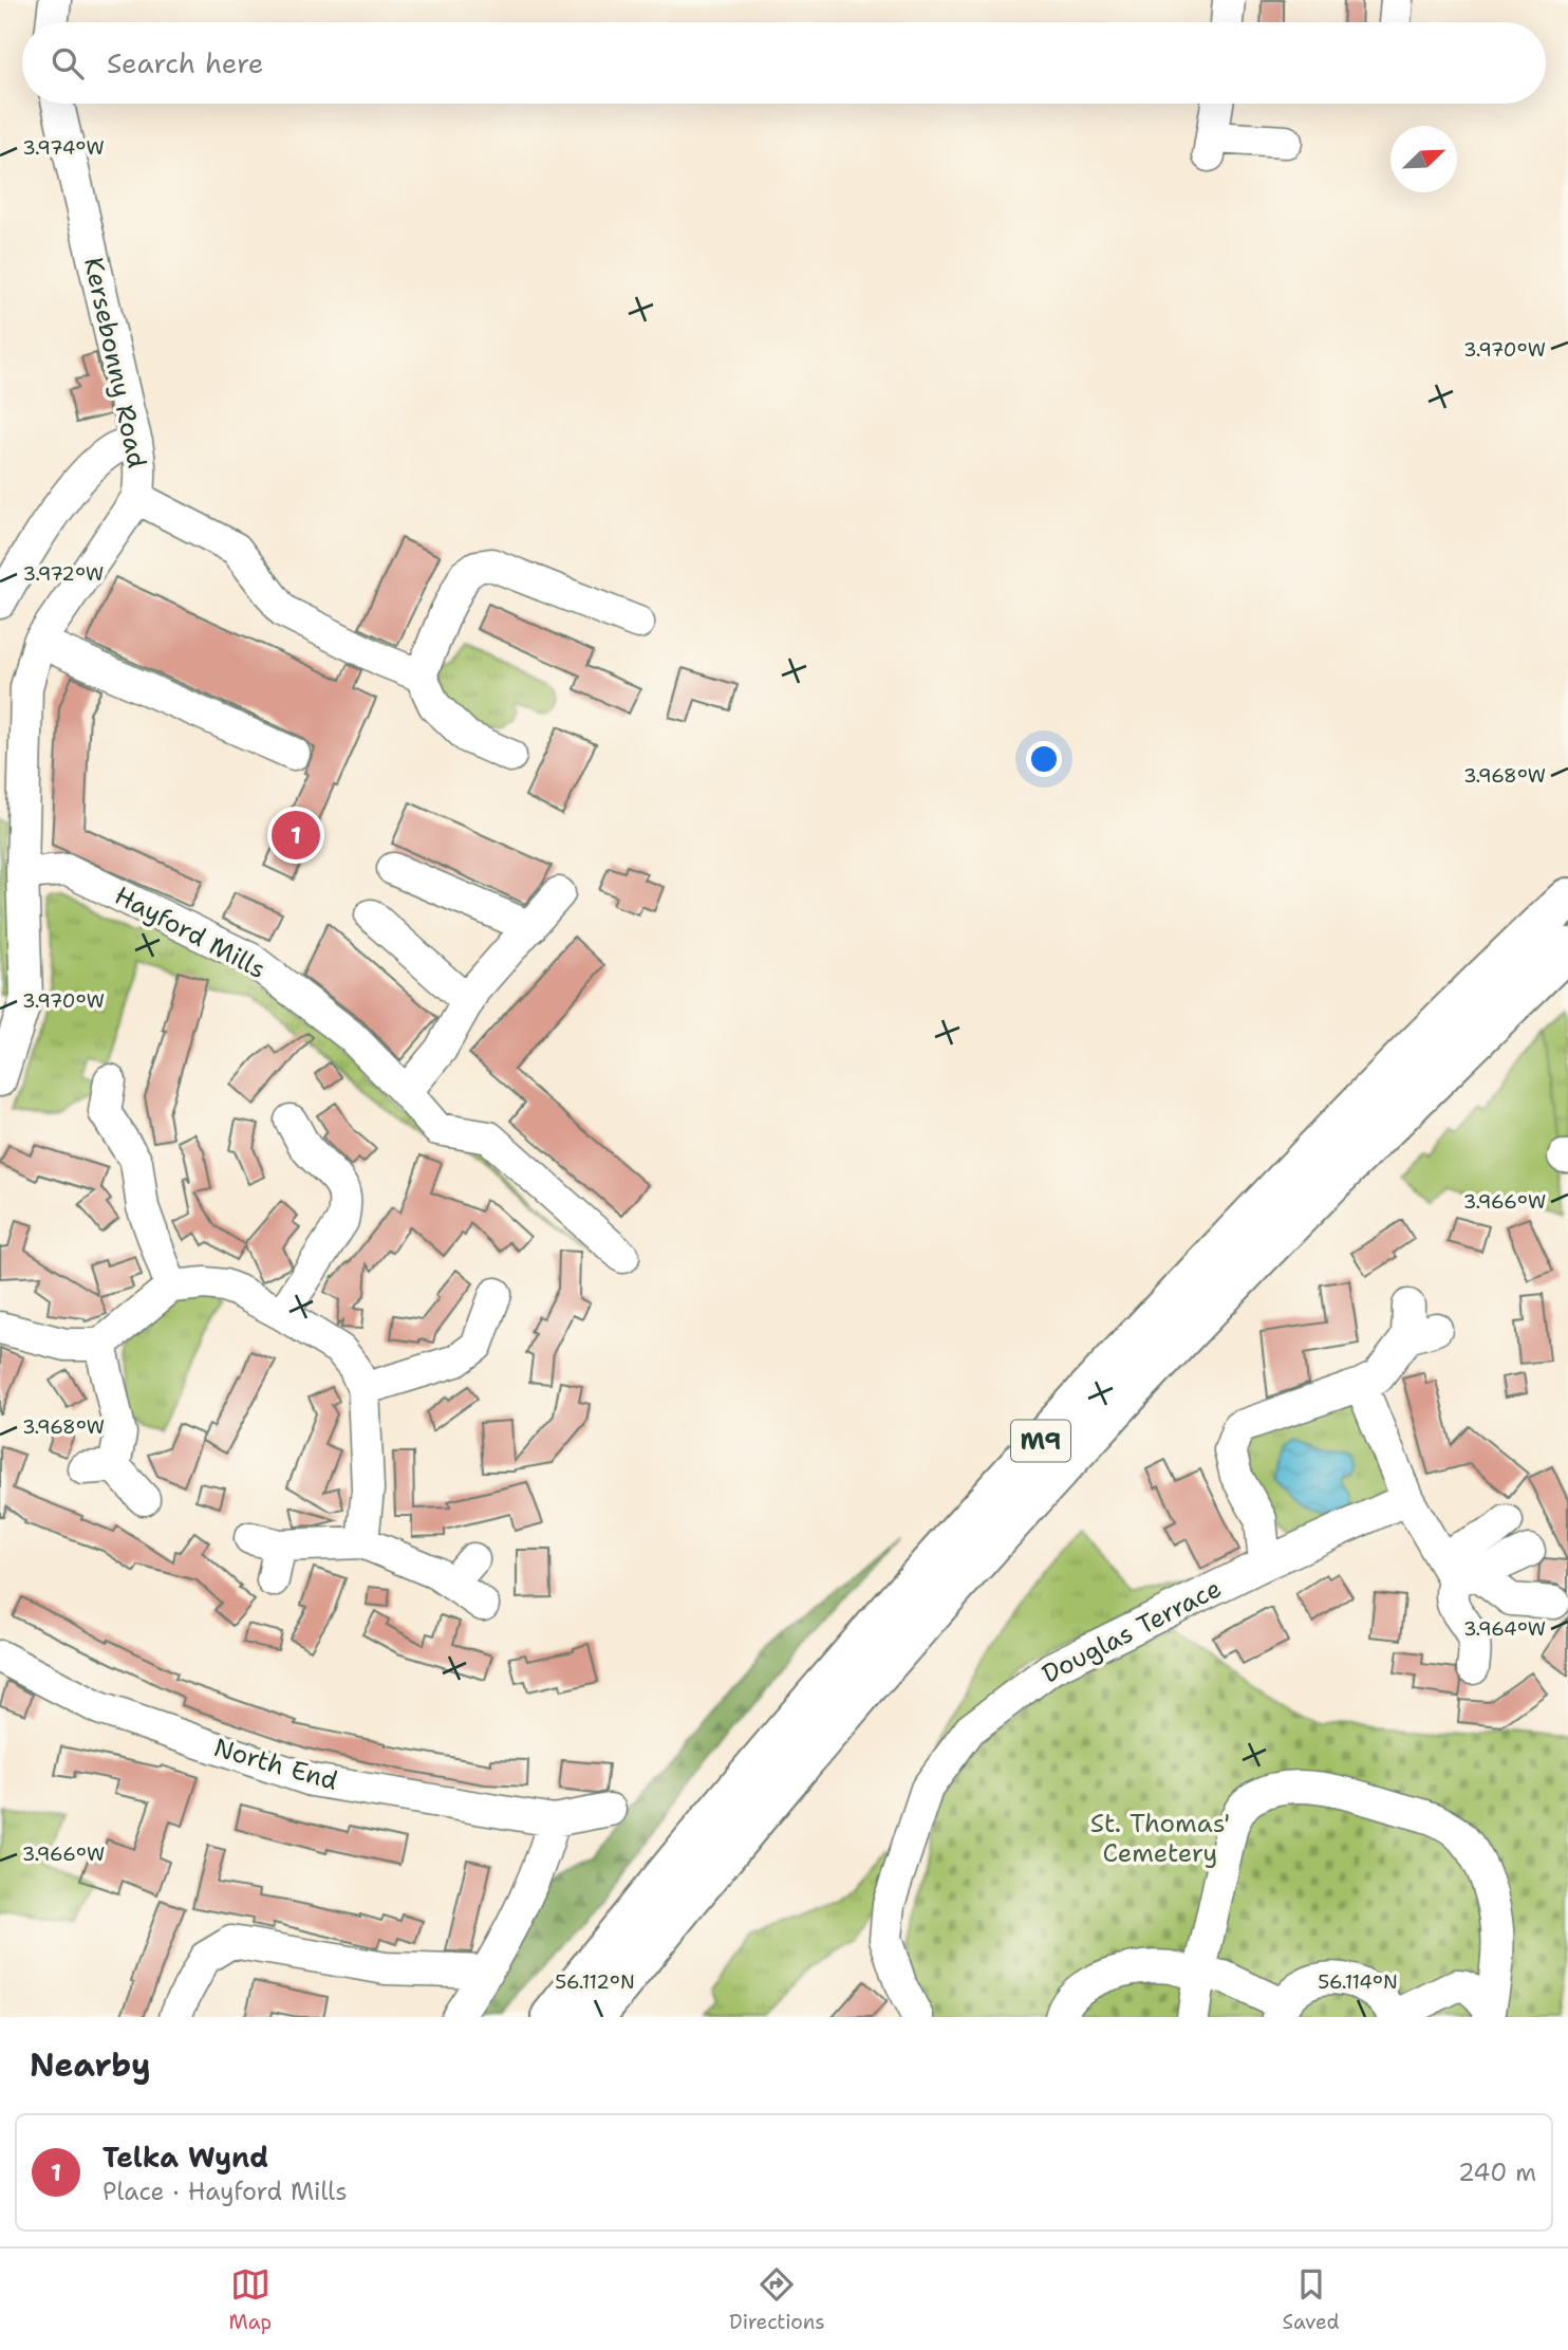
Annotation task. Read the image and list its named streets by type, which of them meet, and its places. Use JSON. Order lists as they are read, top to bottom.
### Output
{
  "streets": {
    "highway": ["M9"],
    "street": [
      "Kersebonny Road",
      "Hayford Mills",
      "Douglas Terrace",
      "North End"
    ]
  },
  "crossings": [
    ["Kersebonny Road", "Hayford Mills"]
  ],
  "parks": ["St. Thomas' Cemetery"],
  "north": "top right",
  "page": {
    "search": "Search here",
    "pins": "1",
    "heading": "Nearby",
    "list": [
      {
        "mark": "1",
        "name": "Telka Wynd",
        "note": "Place · Hayford Mills",
        "value": "240 m"
      }
    ],
    "nav": ["Map", "Directions", "Saved"]
  },
  "coordinates": [
    "3.974°W",
    "3.970°W",
    "3.972°W",
    "3.968°W",
    "3.966°W",
    "3.964°W",
    "56.112°N",
    "56.114°N"
  ]
}
